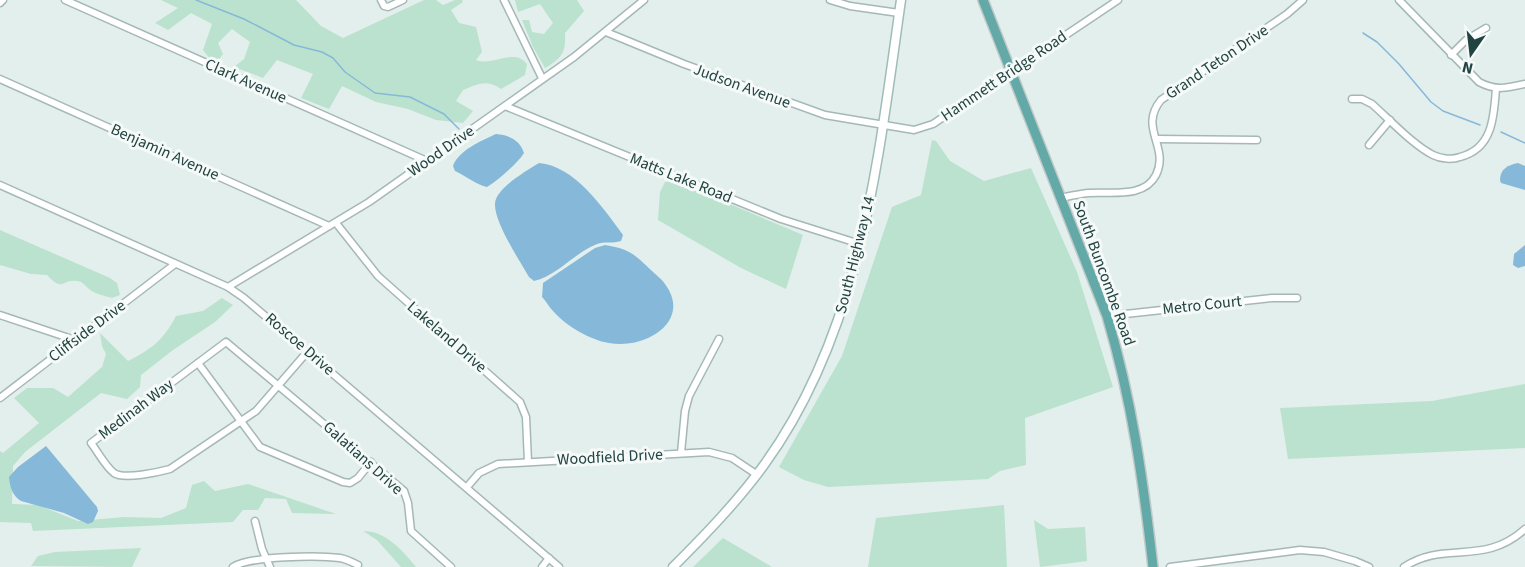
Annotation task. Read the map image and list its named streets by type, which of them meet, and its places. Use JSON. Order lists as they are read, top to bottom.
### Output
{
  "streets": {
    "main road": ["South Highway 14", "South Buncombe Road"],
    "street": [
      "Grand Teton Drive",
      "Hammett Bridge Road",
      "Clark Avenue",
      "Judson Avenue",
      "Wood Drive",
      "Benjamin Avenue",
      "Matts Lake Road",
      "Metro Court",
      "Cliffside Drive",
      "Lakeland Drive",
      "Roscoe Drive",
      "Medinah Way",
      "Woodfield Drive",
      "Galatians Drive"
    ]
  },
  "crossings": [
    ["Grand Teton Drive", "South Buncombe Road"],
    ["Hammett Bridge Road", "Judson Avenue"],
    ["Hammett Bridge Road", "South Highway 14"],
    ["Hammett Bridge Road", "South Buncombe Road"],
    ["Clark Avenue", "Wood Drive"],
    ["Judson Avenue", "Wood Drive"],
    ["Judson Avenue", "South Highway 14"],
    ["Wood Drive", "Benjamin Avenue"],
    ["Wood Drive", "Matts Lake Road"],
    ["Wood Drive", "Lakeland Drive"],
    ["Wood Drive", "Roscoe Drive"],
    ["Benjamin Avenue", "Lakeland Drive"],
    ["Matts Lake Road", "South Highway 14"],
    ["South Highway 14", "Woodfield Drive"],
    ["South Buncombe Road", "Metro Court"],
    ["Cliffside Drive", "Roscoe Drive"],
    ["Lakeland Drive", "Woodfield Drive"],
    ["Roscoe Drive", "Medinah Way"],
    ["Roscoe Drive", "Woodfield Drive"],
    ["Medinah Way", "Galatians Drive"]
  ],
  "north": "bottom"
}
